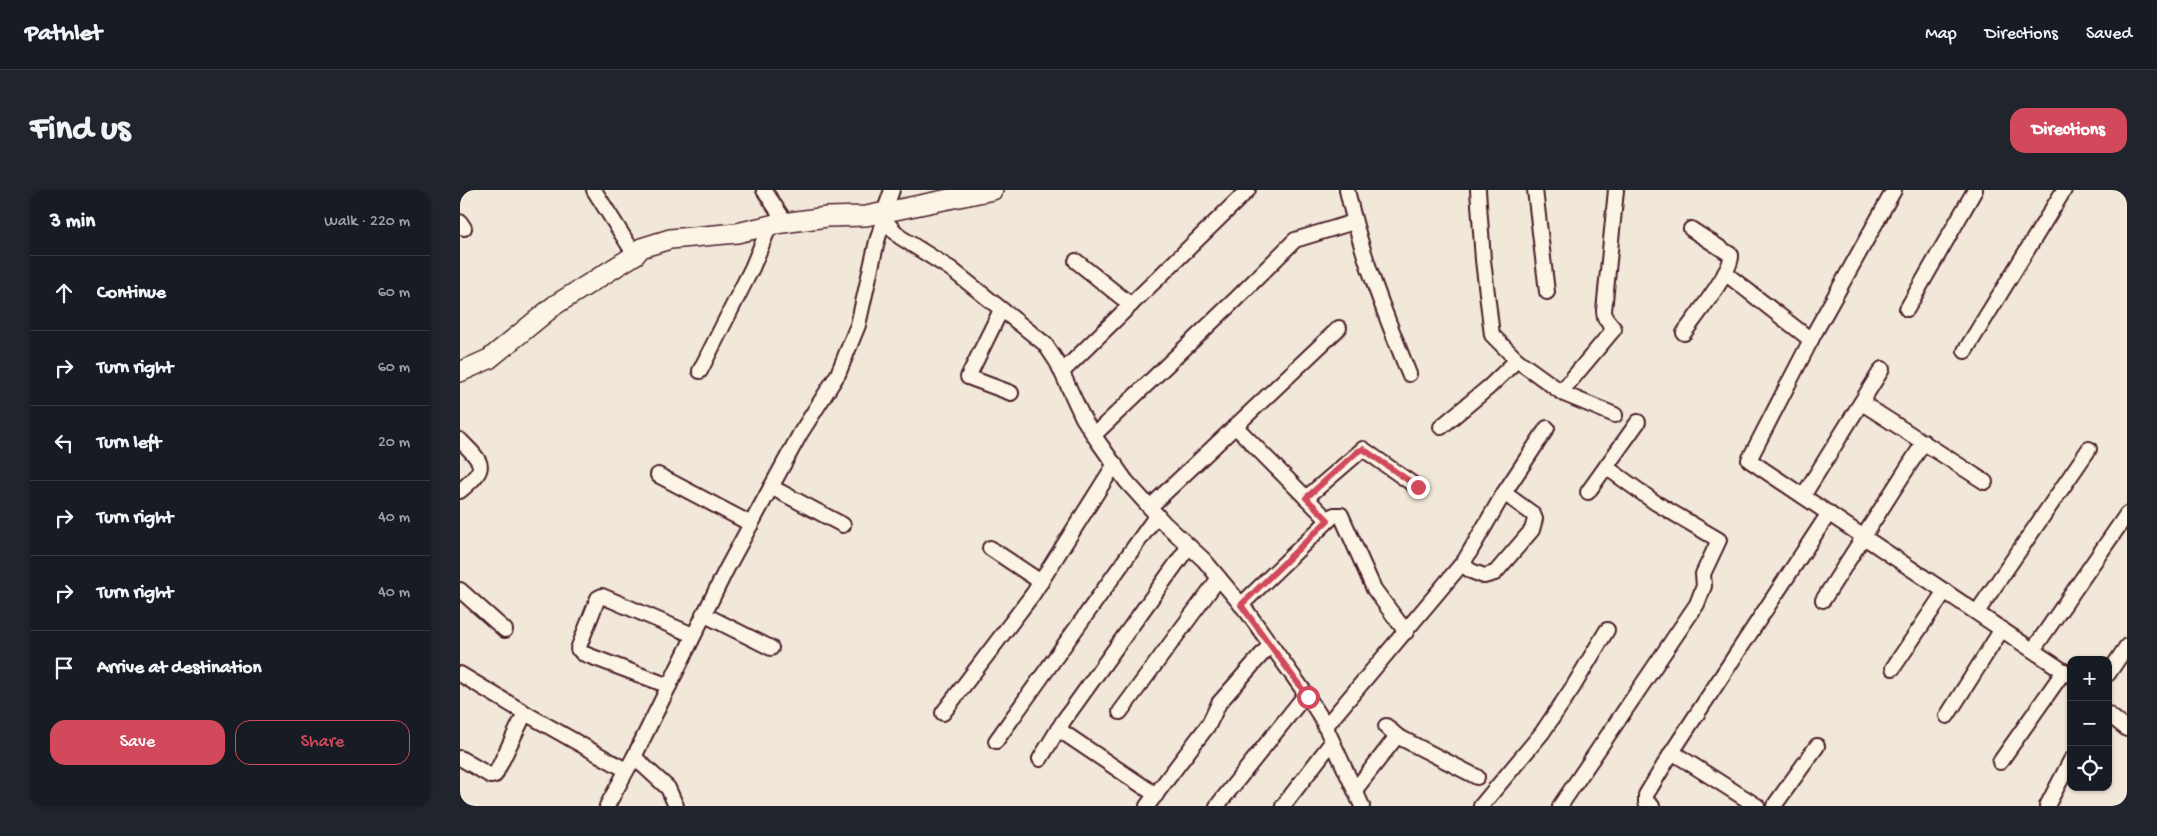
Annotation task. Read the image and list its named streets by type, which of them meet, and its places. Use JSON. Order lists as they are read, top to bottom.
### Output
{
  "page": {
    "header": "Pathlet",
    "nav": ["Map", "Directions", "Saved"],
    "buttons": [
      "Directions",
      ["Save", "Share"]
    ],
    "title": "Find us",
    "heading": ["3 min", "Walk · 220 m"],
    "list": [
      ["Continue", "60 m"],
      ["Turn right", "60 m"],
      ["Turn left", "20 m"],
      ["Turn right", "40 m"],
      ["Turn right", "40 m"],
      "Arrive at destination"
    ],
    "map_buttons": ["+", "−"]
  }
}
